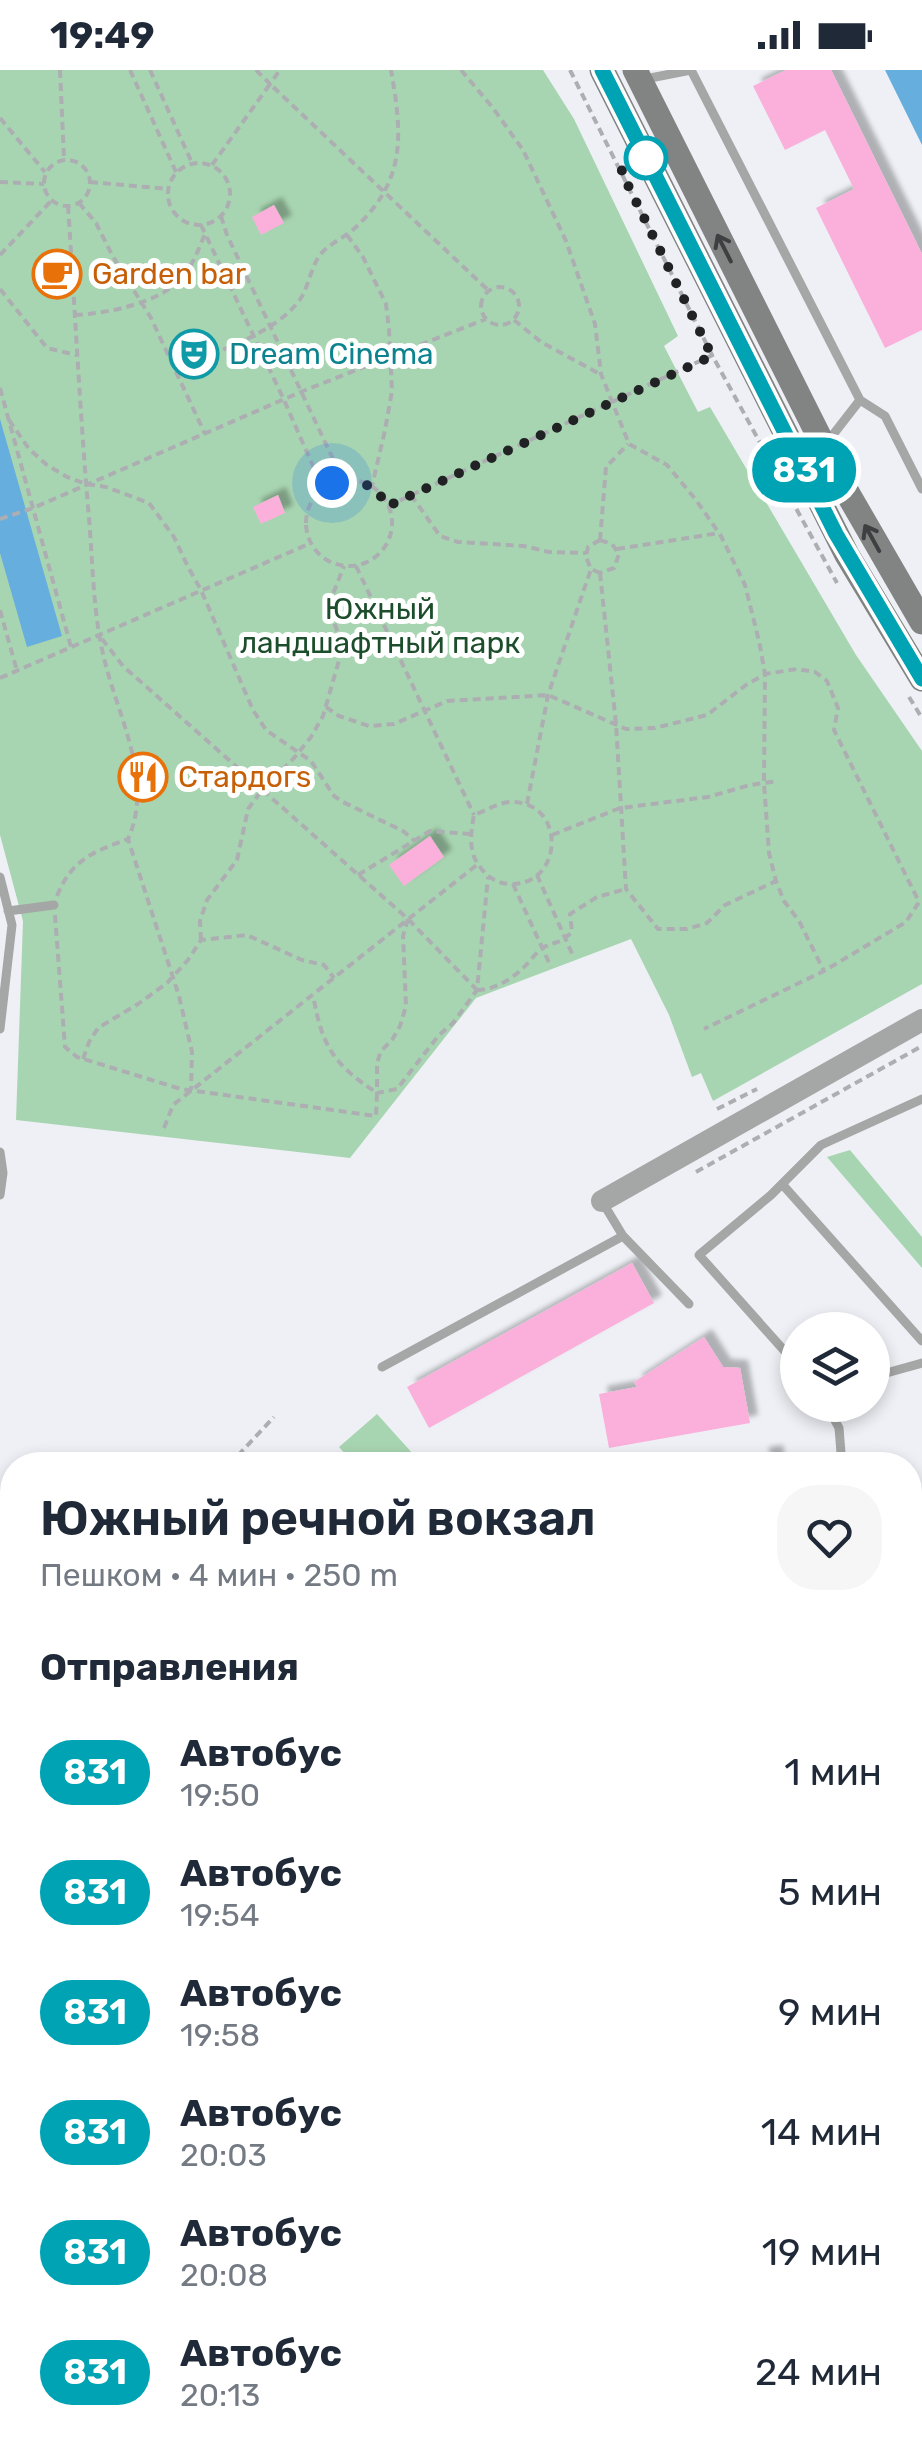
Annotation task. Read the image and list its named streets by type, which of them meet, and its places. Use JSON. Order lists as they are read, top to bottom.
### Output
{
  "parks": ["Южный ландшафтный парк"],
  "places": {
    "cafe": ["Garden bar"],
    "theatre": ["Dream Cinema"],
    "restaurant": ["Стардогs"]
  },
  "lines": ["bus line 831"],
  "page": {
    "status": "19:49",
    "on_map": "831",
    "heading": [
      ["Южный речной вокзал", "Пешком · 4 мин · 250 m"],
      "Отправления"
    ],
    "list": [
      {
        "mark": "831",
        "name": "Автобус",
        "note": "19:50",
        "value": "1 мин"
      },
      {
        "mark": "831",
        "name": "Автобус",
        "note": "19:54",
        "value": "5 мин"
      },
      {
        "mark": "831",
        "name": "Автобус",
        "note": "19:58",
        "value": "9 мин"
      },
      {
        "mark": "831",
        "name": "Автобус",
        "note": "20:03",
        "value": "14 мин"
      },
      {
        "mark": "831",
        "name": "Автобус",
        "note": "20:08",
        "value": "19 мин"
      },
      {
        "mark": "831",
        "name": "Автобус",
        "note": "20:13",
        "value": "24 мин"
      }
    ]
  }
}
